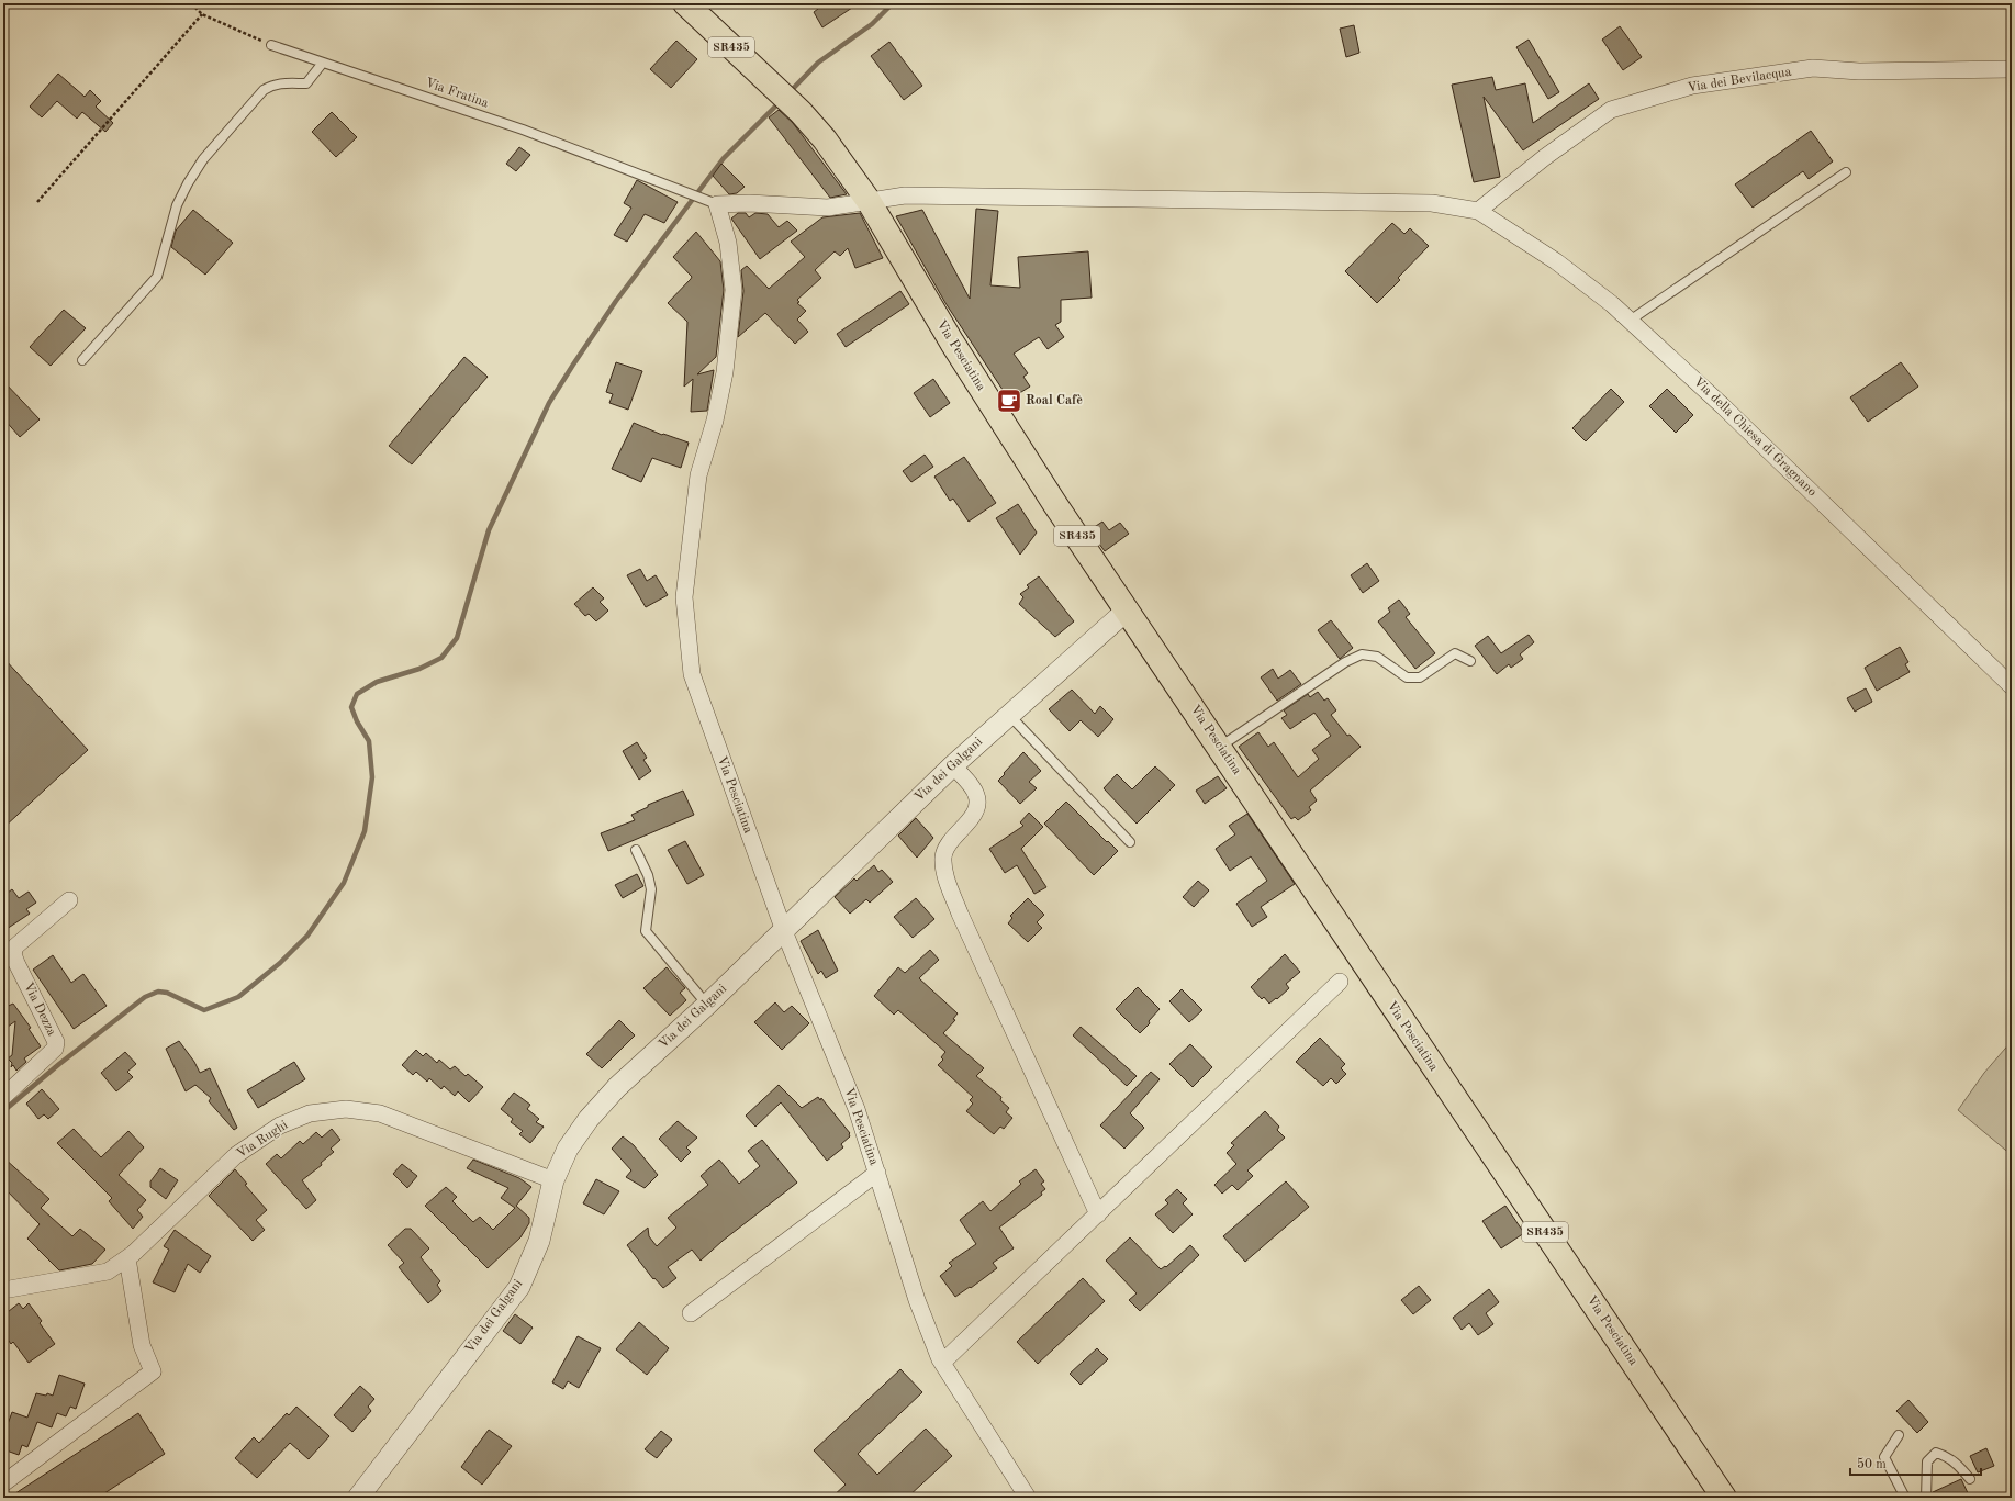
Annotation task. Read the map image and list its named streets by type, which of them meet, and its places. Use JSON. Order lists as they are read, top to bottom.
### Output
{
  "streets": {
    "main road": ["SR435", "Via Pesciatina"],
    "street": [
      "Via dei Bevilacqua",
      "Via della Chiesa di Gragnano",
      "Via dei Galgani",
      "Via Dezza",
      "Via Rughi"
    ],
    "lane": ["Via Fratina"]
  },
  "crossings": [
    ["Via dei Bevilacqua", "Via della Chiesa di Gragnano"],
    ["Via Fratina", "Via Pesciatina"],
    ["Via Pesciatina", "Via dei Galgani"],
    ["Via dei Galgani", "Via Rughi"]
  ],
  "places": {
    "cafe": ["Roal Cafè"]
  },
  "scale_bar": "50 m"
}
